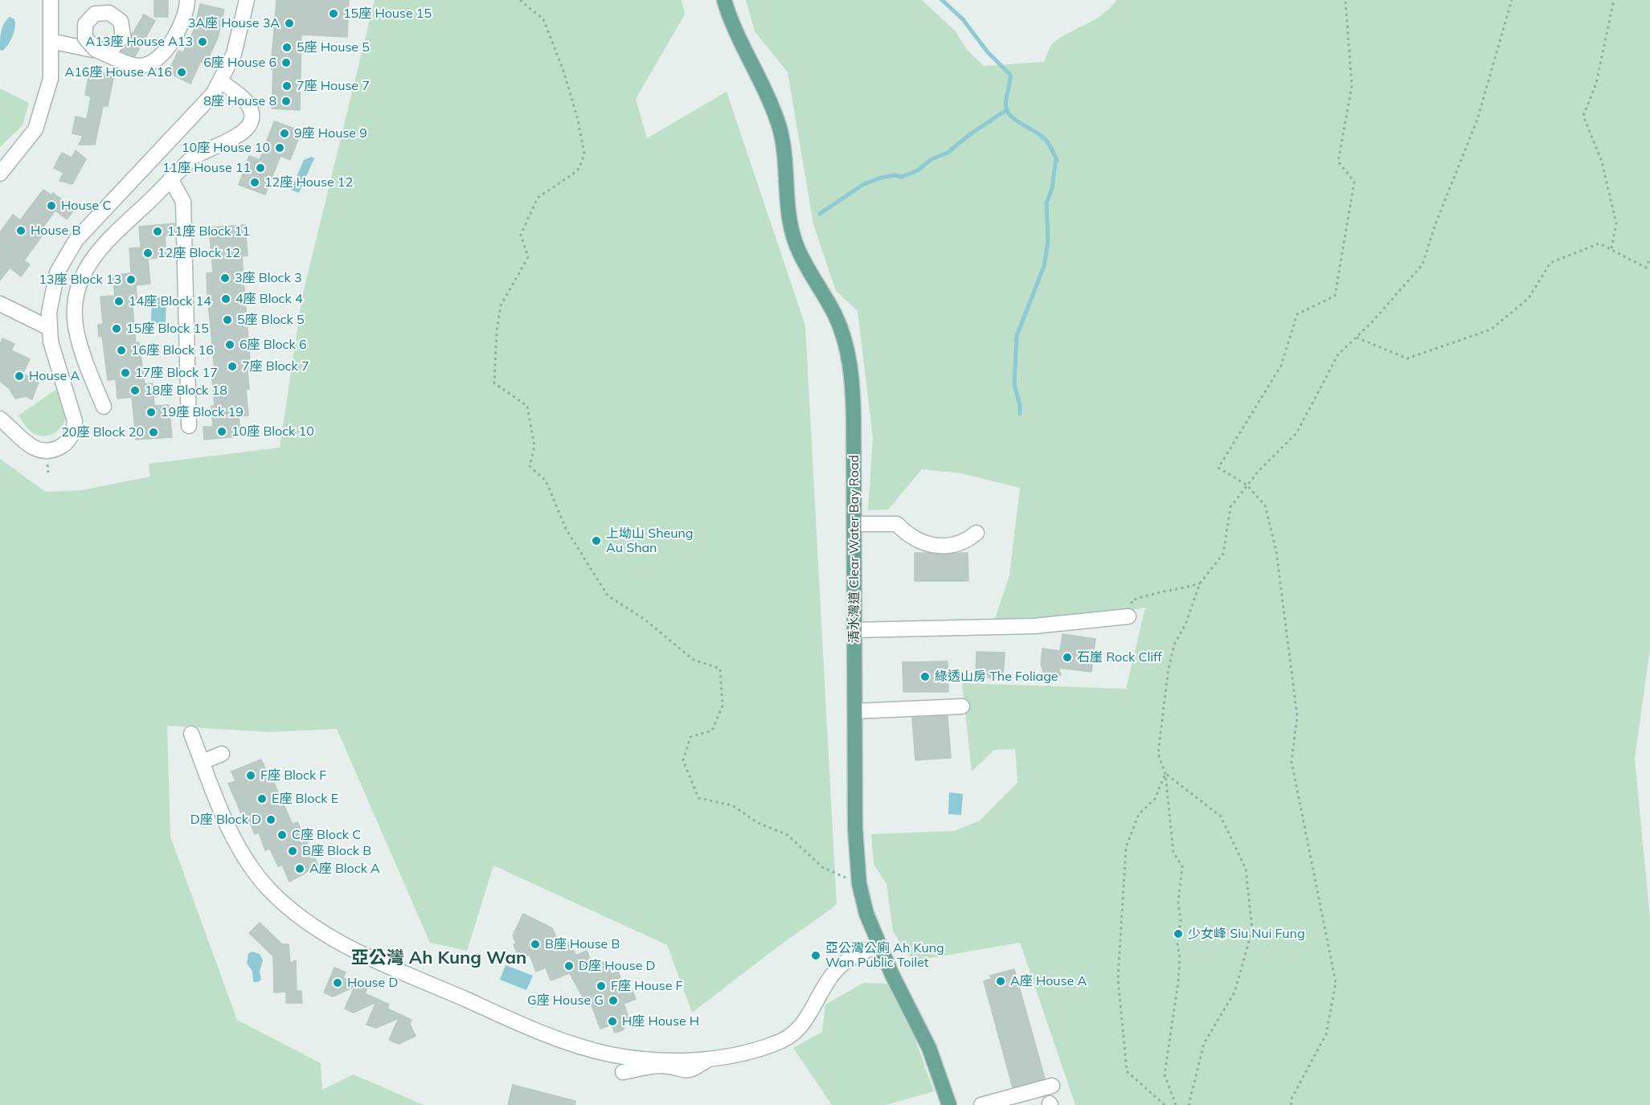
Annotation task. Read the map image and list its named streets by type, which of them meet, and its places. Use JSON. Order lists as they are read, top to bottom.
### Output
{
  "streets": {
    "main road": ["清水灣道 Clear Water Bay Road"]
  },
  "districts": ["亞公灣 Ah Kung Wan"],
  "places": [
    "15座 House 15",
    "3A座 House 3A",
    "A13座 House A13",
    "5座 House 5",
    "6座 House 6",
    "A16座 House A16",
    "7座 House 7",
    "8座 House 8",
    "9座 House 9",
    "10座 House 10",
    "11座 House 11",
    "12座 House 12",
    "House C",
    "House B",
    "11座 Block 11",
    "12座 Block 12",
    "3座 Block 3",
    "13座 Block 13",
    "4座 Block 4",
    "14座 Block 14",
    "5座 Block 5",
    "15座 Block 15",
    "6座 Block 6",
    "16座 Block 16",
    "7座 Block 7",
    "17座 Block 17",
    "House A",
    "18座 Block 18",
    "19座 Block 19",
    "10座 Block 10",
    "20座 Block 20",
    "上坳山 Sheung Au Shan",
    "石崖 Rock Cliff",
    "綠透山房 The Foliage",
    "F座 Block F",
    "E座 Block E",
    "D座 Block D",
    "C座 Block C",
    "B座 Block B",
    "A座 Block A",
    "少女峰 Siu Nui Fung",
    "B座 House B",
    "亞公灣公廁 Ah Kung Wan Public Toilet",
    "D座 House D",
    "A座 House A",
    "House D",
    "F座 House F",
    "G座 House G",
    "H座 House H"
  ]
}
